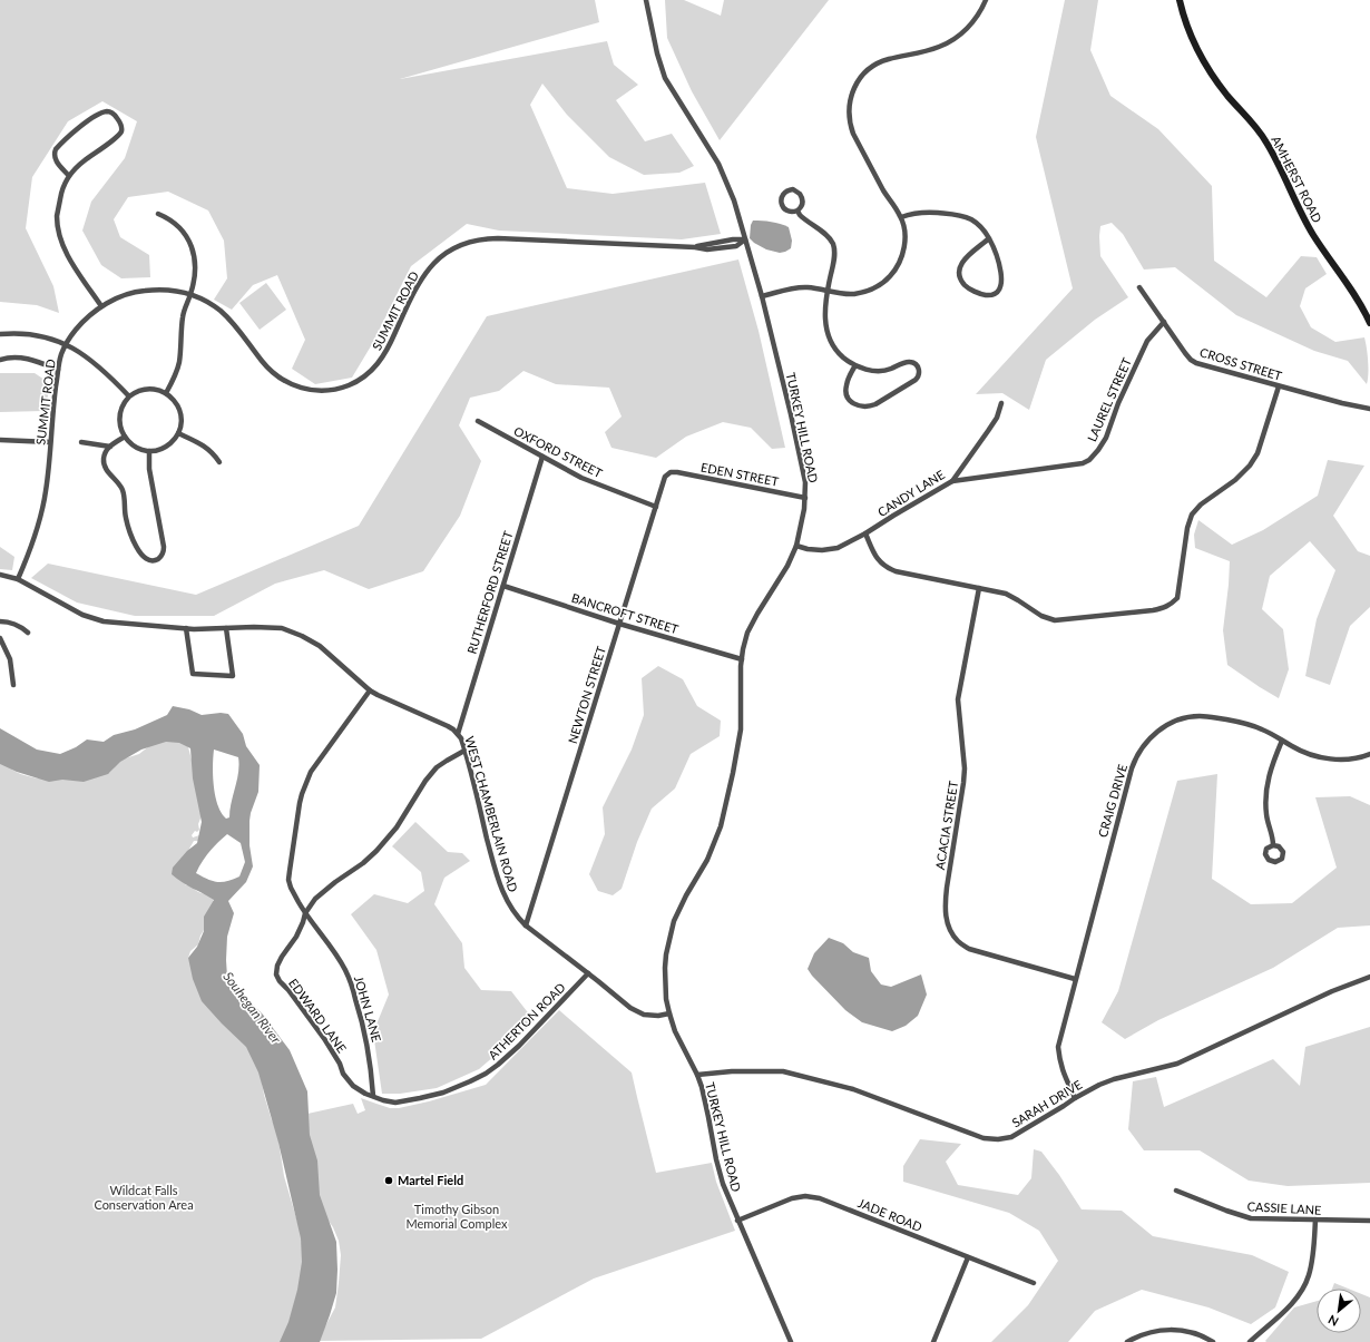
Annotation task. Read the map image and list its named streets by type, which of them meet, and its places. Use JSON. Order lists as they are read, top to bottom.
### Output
{
  "streets": {
    "street": [
      "AMHERST ROAD",
      "SUMMIT ROAD",
      "CROSS STREET",
      "LAUREL STREET",
      "TURKEY HILL ROAD",
      "OXFORD STREET",
      "EDEN STREET",
      "CANDY LANE",
      "RUTHERFORD STREET",
      "BANCROFT STREET",
      "NEWTON STREET",
      "CRAIG DRIVE",
      "WEST CHAMBERLAIN ROAD",
      "ACACIA STREET",
      "JOHN LANE",
      "EDWARD LANE",
      "ATHERTON ROAD",
      "SARAH DRIVE",
      "CASSIE LANE",
      "JADE ROAD"
    ]
  },
  "crossings": [
    ["SUMMIT ROAD", "TURKEY HILL ROAD"],
    ["SUMMIT ROAD", "WEST CHAMBERLAIN ROAD"],
    ["CROSS STREET", "LAUREL STREET"],
    ["LAUREL STREET", "CANDY LANE"],
    ["TURKEY HILL ROAD", "EDEN STREET"],
    ["TURKEY HILL ROAD", "CANDY LANE"],
    ["TURKEY HILL ROAD", "BANCROFT STREET"],
    ["TURKEY HILL ROAD", "WEST CHAMBERLAIN ROAD"],
    ["TURKEY HILL ROAD", "SARAH DRIVE"],
    ["TURKEY HILL ROAD", "JADE ROAD"],
    ["OXFORD STREET", "RUTHERFORD STREET"],
    ["OXFORD STREET", "NEWTON STREET"],
    ["EDEN STREET", "NEWTON STREET"],
    ["RUTHERFORD STREET", "BANCROFT STREET"],
    ["RUTHERFORD STREET", "WEST CHAMBERLAIN ROAD"],
    ["BANCROFT STREET", "NEWTON STREET"],
    ["NEWTON STREET", "WEST CHAMBERLAIN ROAD"],
    ["CRAIG DRIVE", "ACACIA STREET"],
    ["CRAIG DRIVE", "SARAH DRIVE"],
    ["WEST CHAMBERLAIN ROAD", "JOHN LANE"],
    ["WEST CHAMBERLAIN ROAD", "ATHERTON ROAD"],
    ["JOHN LANE", "EDWARD LANE"],
    ["JOHN LANE", "ATHERTON ROAD"],
    ["EDWARD LANE", "ATHERTON ROAD"]
  ],
  "water": ["Souhegan River"],
  "parks": ["Wildcat Falls Conservation Area", "Timothy Gibson Memorial Complex"],
  "places": ["Martel Field"],
  "north": "bottom left"
}
